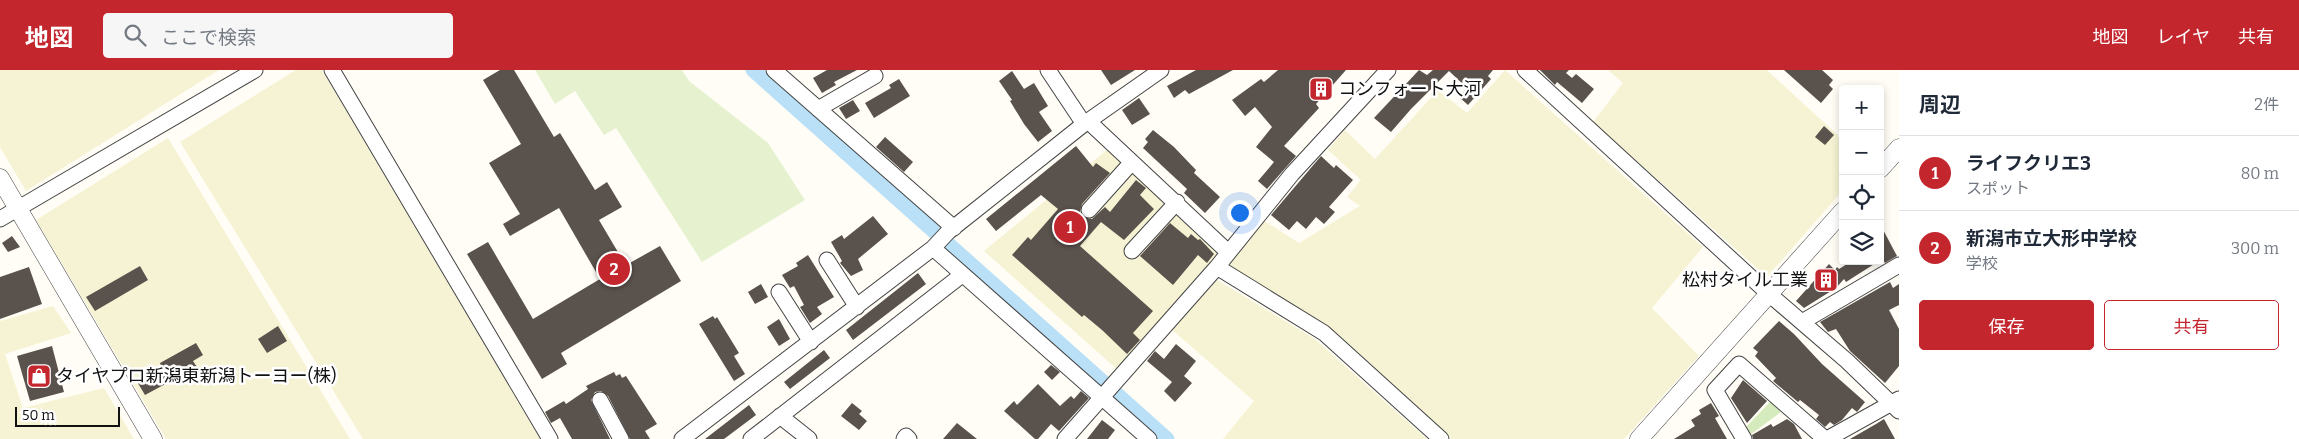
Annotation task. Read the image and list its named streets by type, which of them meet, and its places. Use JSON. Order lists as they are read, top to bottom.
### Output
{
  "places": {
    "building": ["コンフォート大河", "松村タイル工業"],
    "shop": ["タイヤプロ新潟東新潟トーヨー(株)"]
  },
  "scale_bar": "50 m",
  "page": {
    "header": "地図",
    "search": "ここで検索",
    "nav": ["地図", "レイヤ", "共有"],
    "heading": ["周辺", "2件"],
    "map_buttons": ["+", "−"],
    "list": [
      {
        "mark": "1",
        "name": "ライフクリエ3",
        "note": "スポット",
        "value": "80 m"
      },
      {
        "mark": "2",
        "name": "新潟市立大形中学校",
        "note": "学校",
        "value": "300 m"
      }
    ],
    "pins": ["1", "2"],
    "buttons": ["保存", "共有"],
    "scale": "50 m"
  }
}
